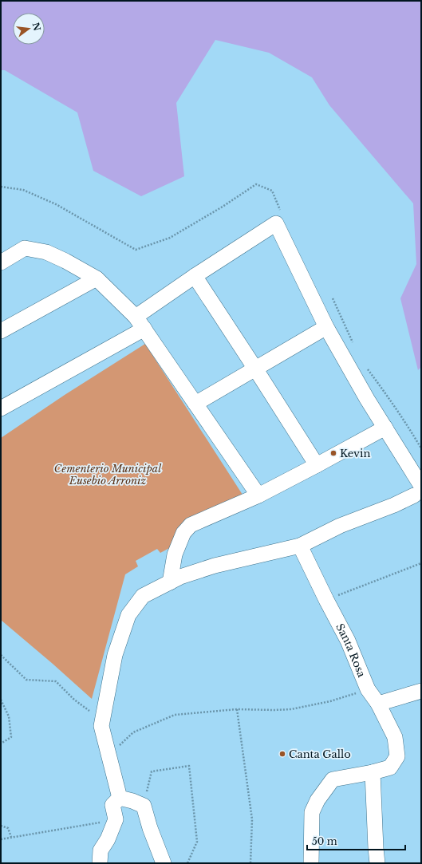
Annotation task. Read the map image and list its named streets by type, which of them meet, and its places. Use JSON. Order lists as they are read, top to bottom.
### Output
{
  "streets": {
    "street": ["Santa Rosa"]
  },
  "parks": ["Cementerio Municipal Eusebio Arroniz"],
  "places": ["Kevin", "Canta Gallo"],
  "scale_bar": "50 m",
  "north": "right"
}
